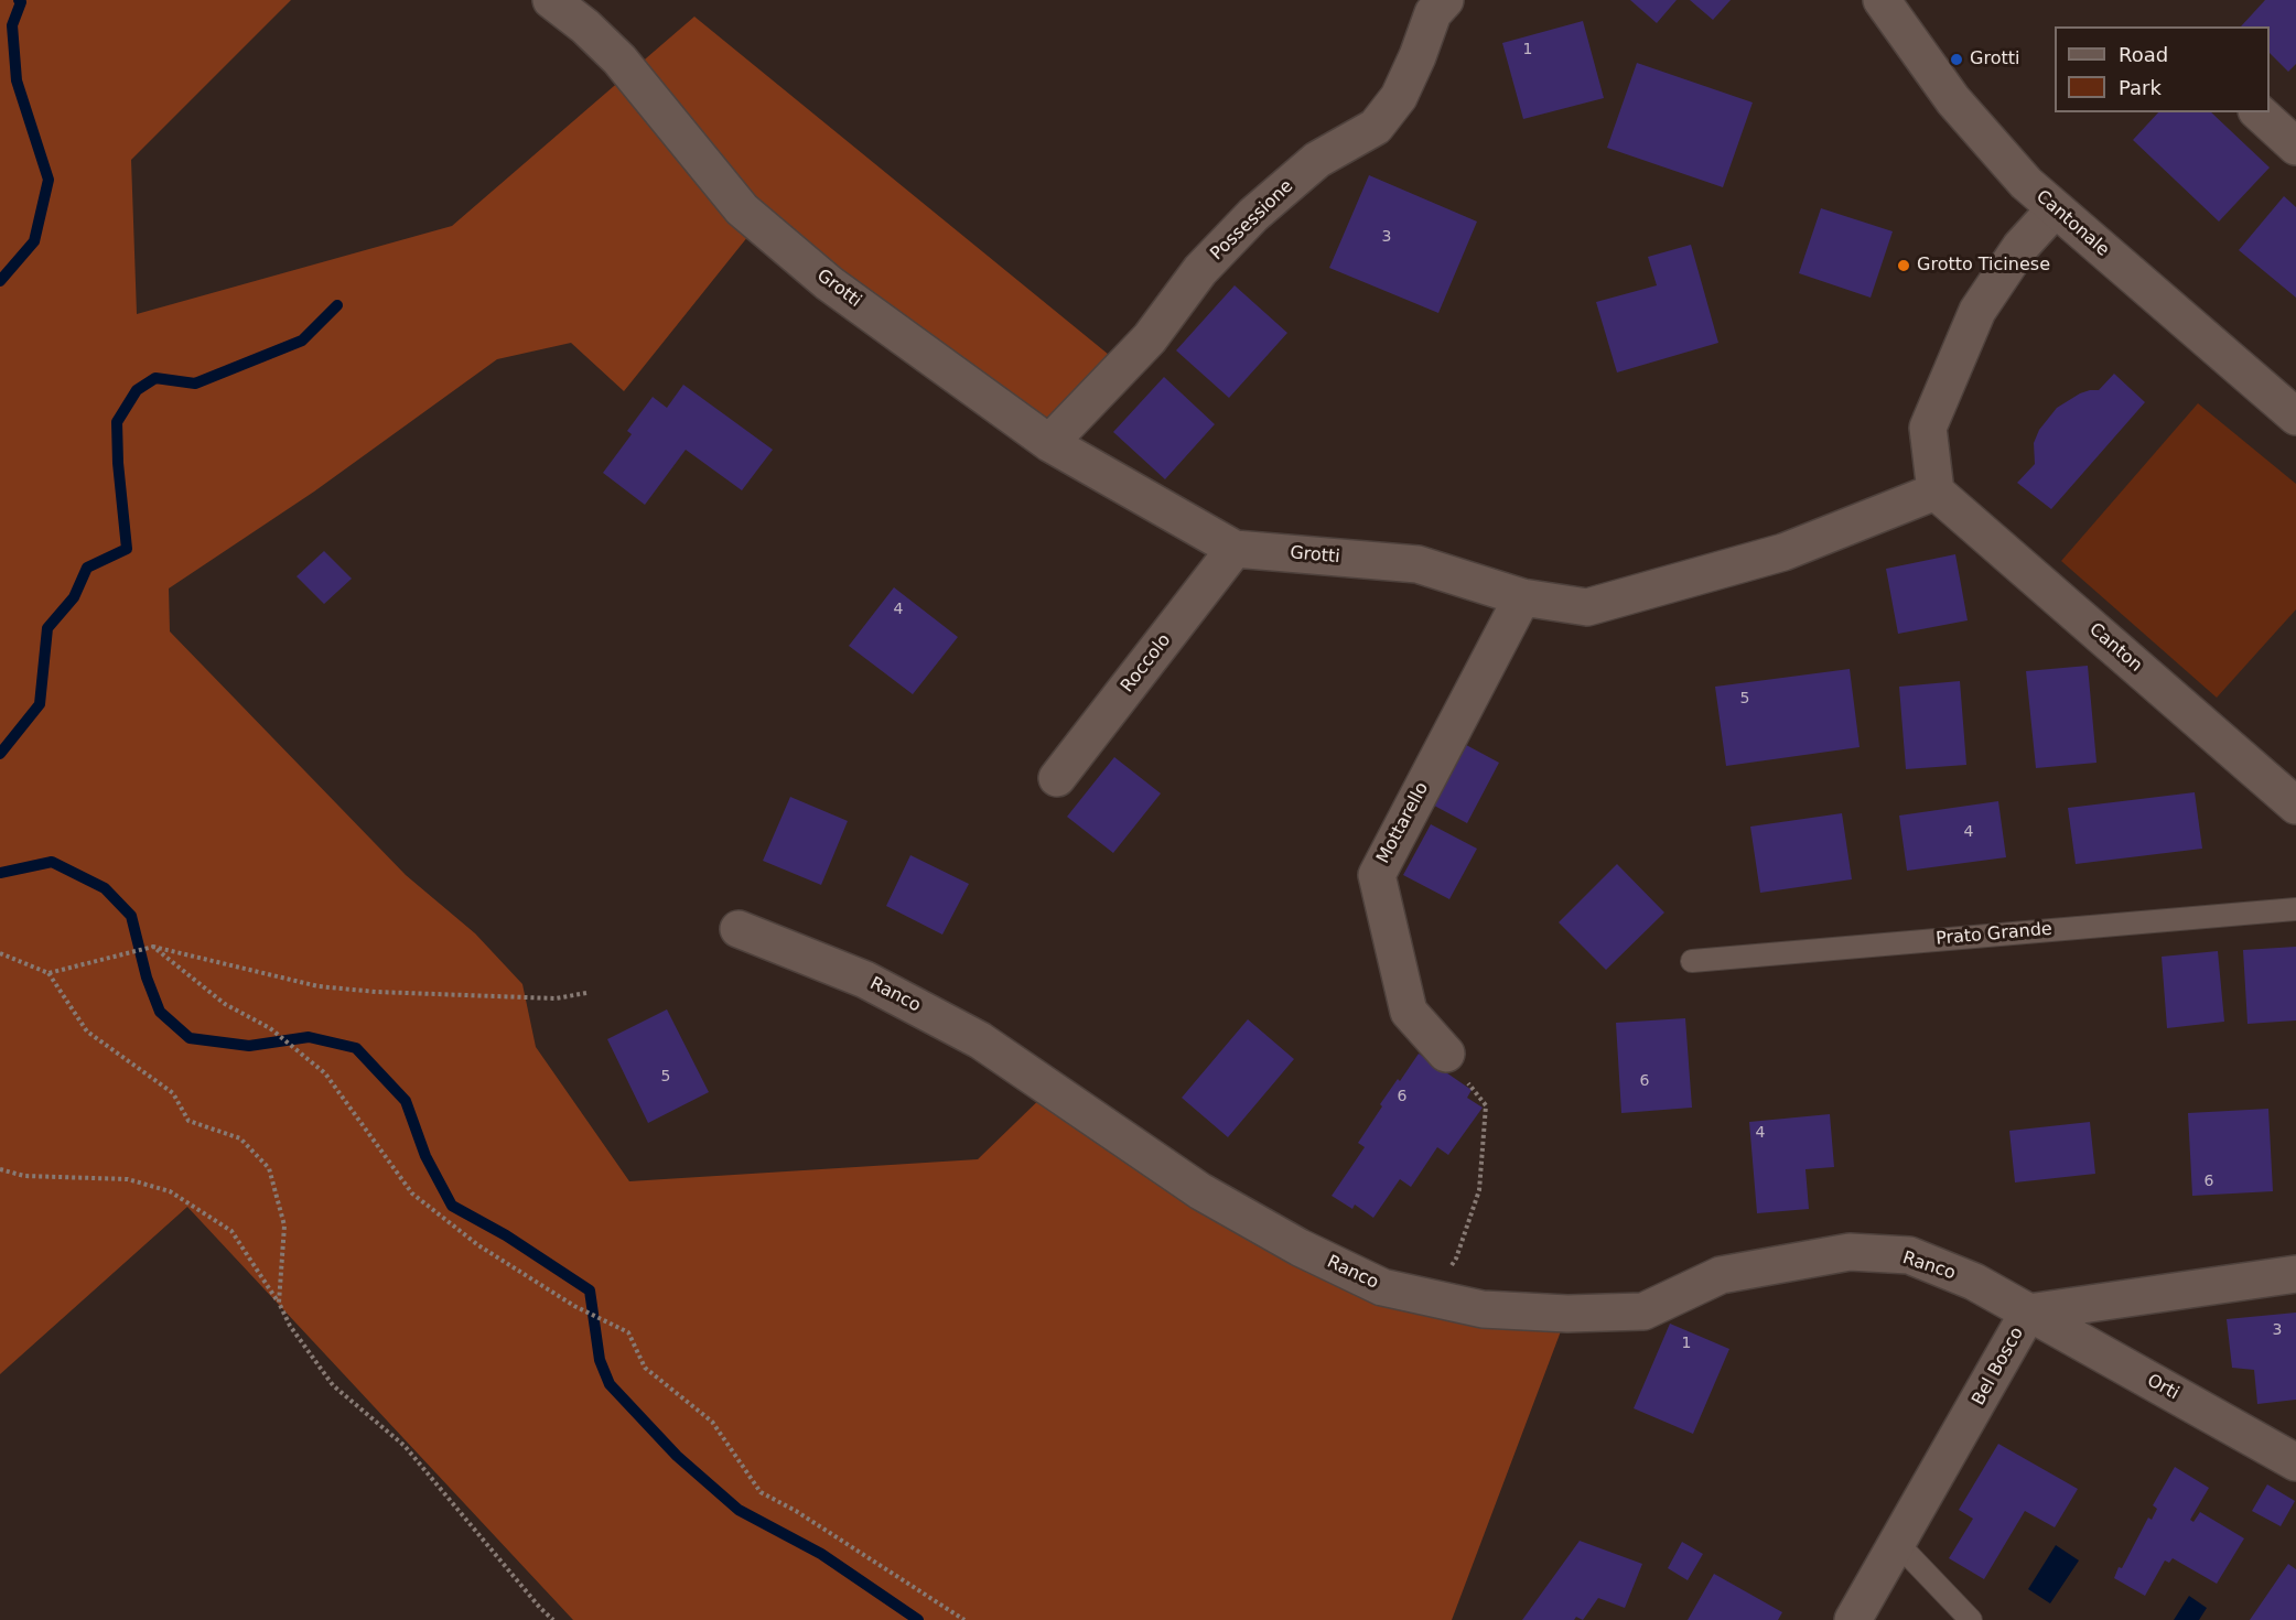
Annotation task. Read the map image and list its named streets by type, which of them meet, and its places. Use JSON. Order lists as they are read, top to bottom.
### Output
{
  "streets": {
    "street": [
      "Possessione",
      "Cantonale",
      "Grotti",
      "Canton",
      "Roccolo",
      "Mottarello",
      "Ranco",
      "Bel Bosco",
      "Orti"
    ],
    "lane": ["Prato Grande"]
  },
  "crossings": [
    ["Possessione", "Grotti"],
    ["Grotti", "Canton"],
    ["Grotti", "Roccolo"],
    ["Grotti", "Mottarello"],
    ["Ranco", "Bel Bosco"],
    ["Ranco", "Orti"],
    ["Bel Bosco", "Orti"]
  ],
  "places": ["Grotti", "Grotto Ticinese"],
  "house_numbers": [
    "1",
    "3",
    "4",
    "5",
    "4",
    "5",
    "6",
    "6",
    "4",
    "6",
    "3",
    "1"
  ],
  "legend": ["Road", "Park"]
}
